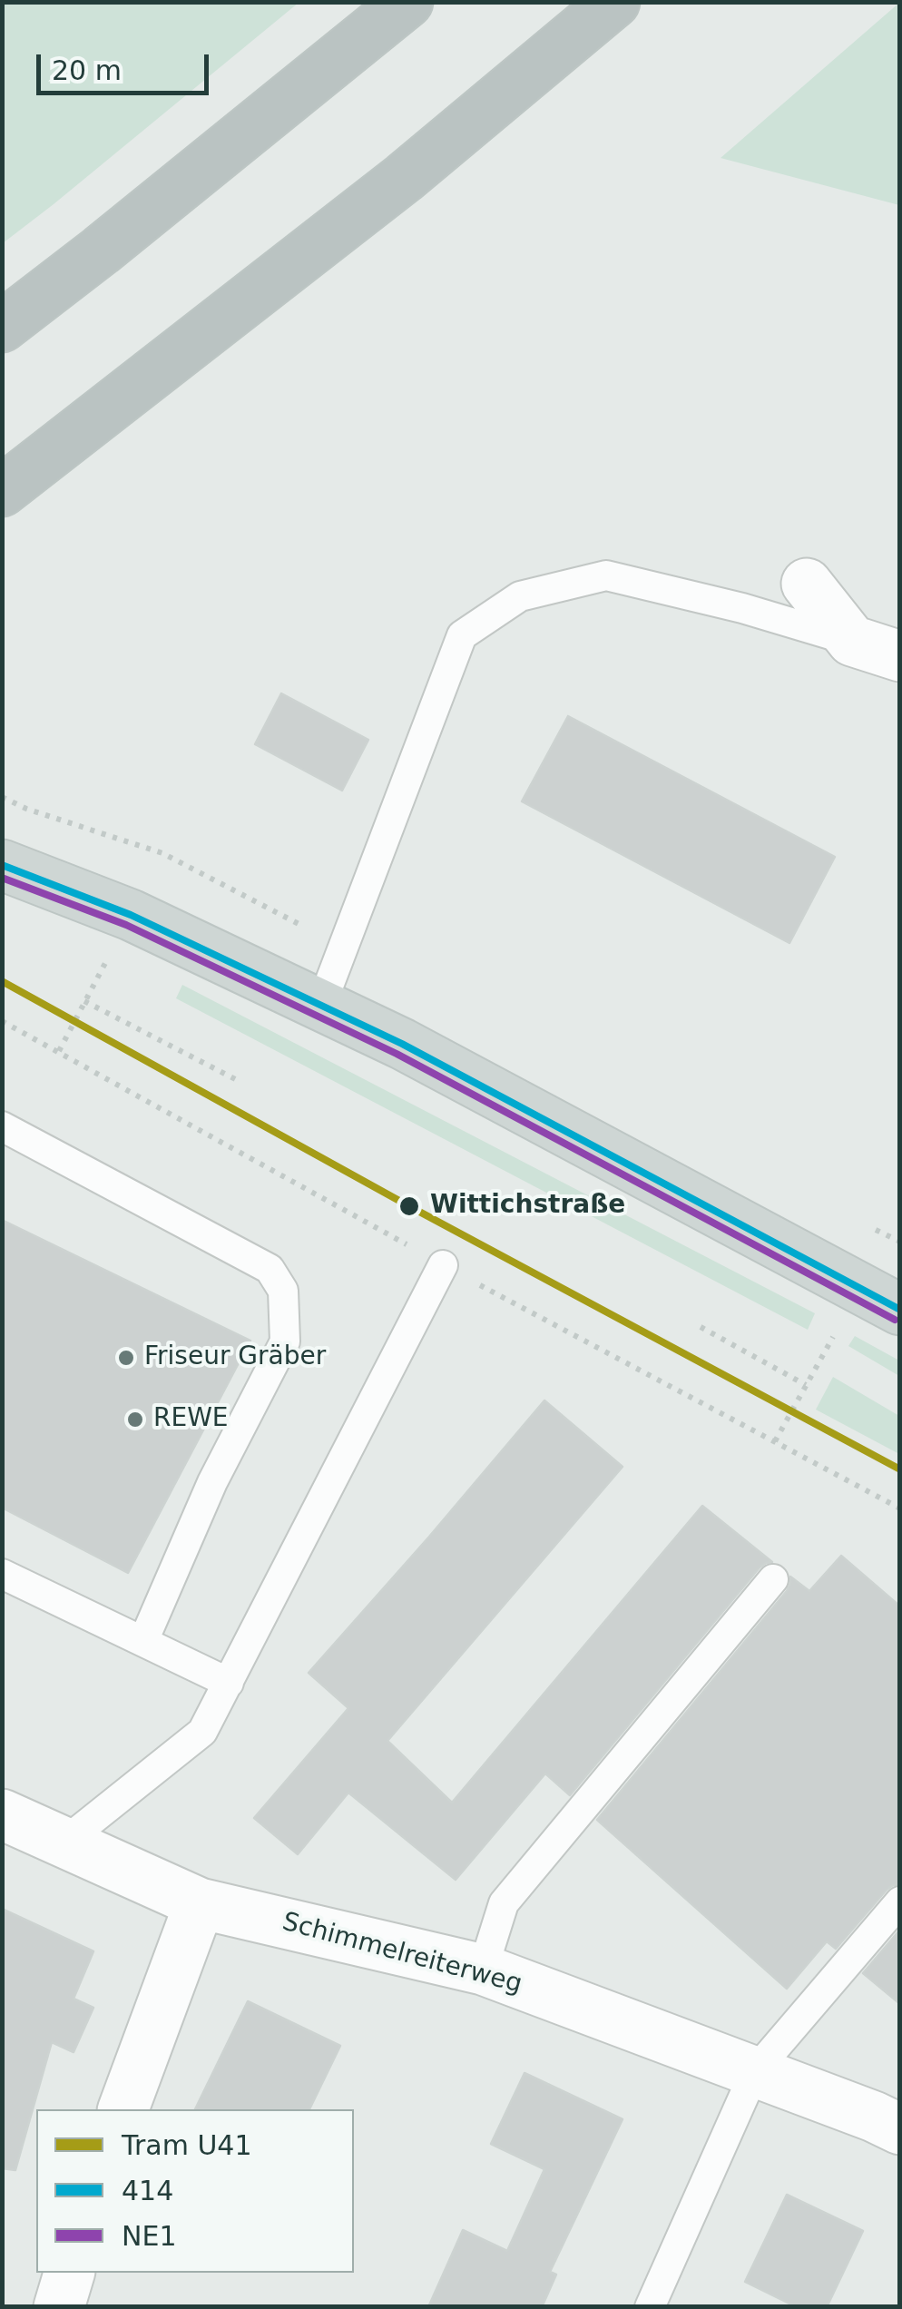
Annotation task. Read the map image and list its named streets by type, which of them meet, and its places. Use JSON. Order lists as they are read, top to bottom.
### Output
{
  "streets": {
    "street": ["Schimmelreiterweg"]
  },
  "places": ["Wittichstraße", "Friseur Gräber", "REWE"],
  "lines": ["transit line 414", "transit line NE1", "tram line U41"],
  "legend": ["Tram U41", "414", "NE1"],
  "scale_bar": "20 m"
}
